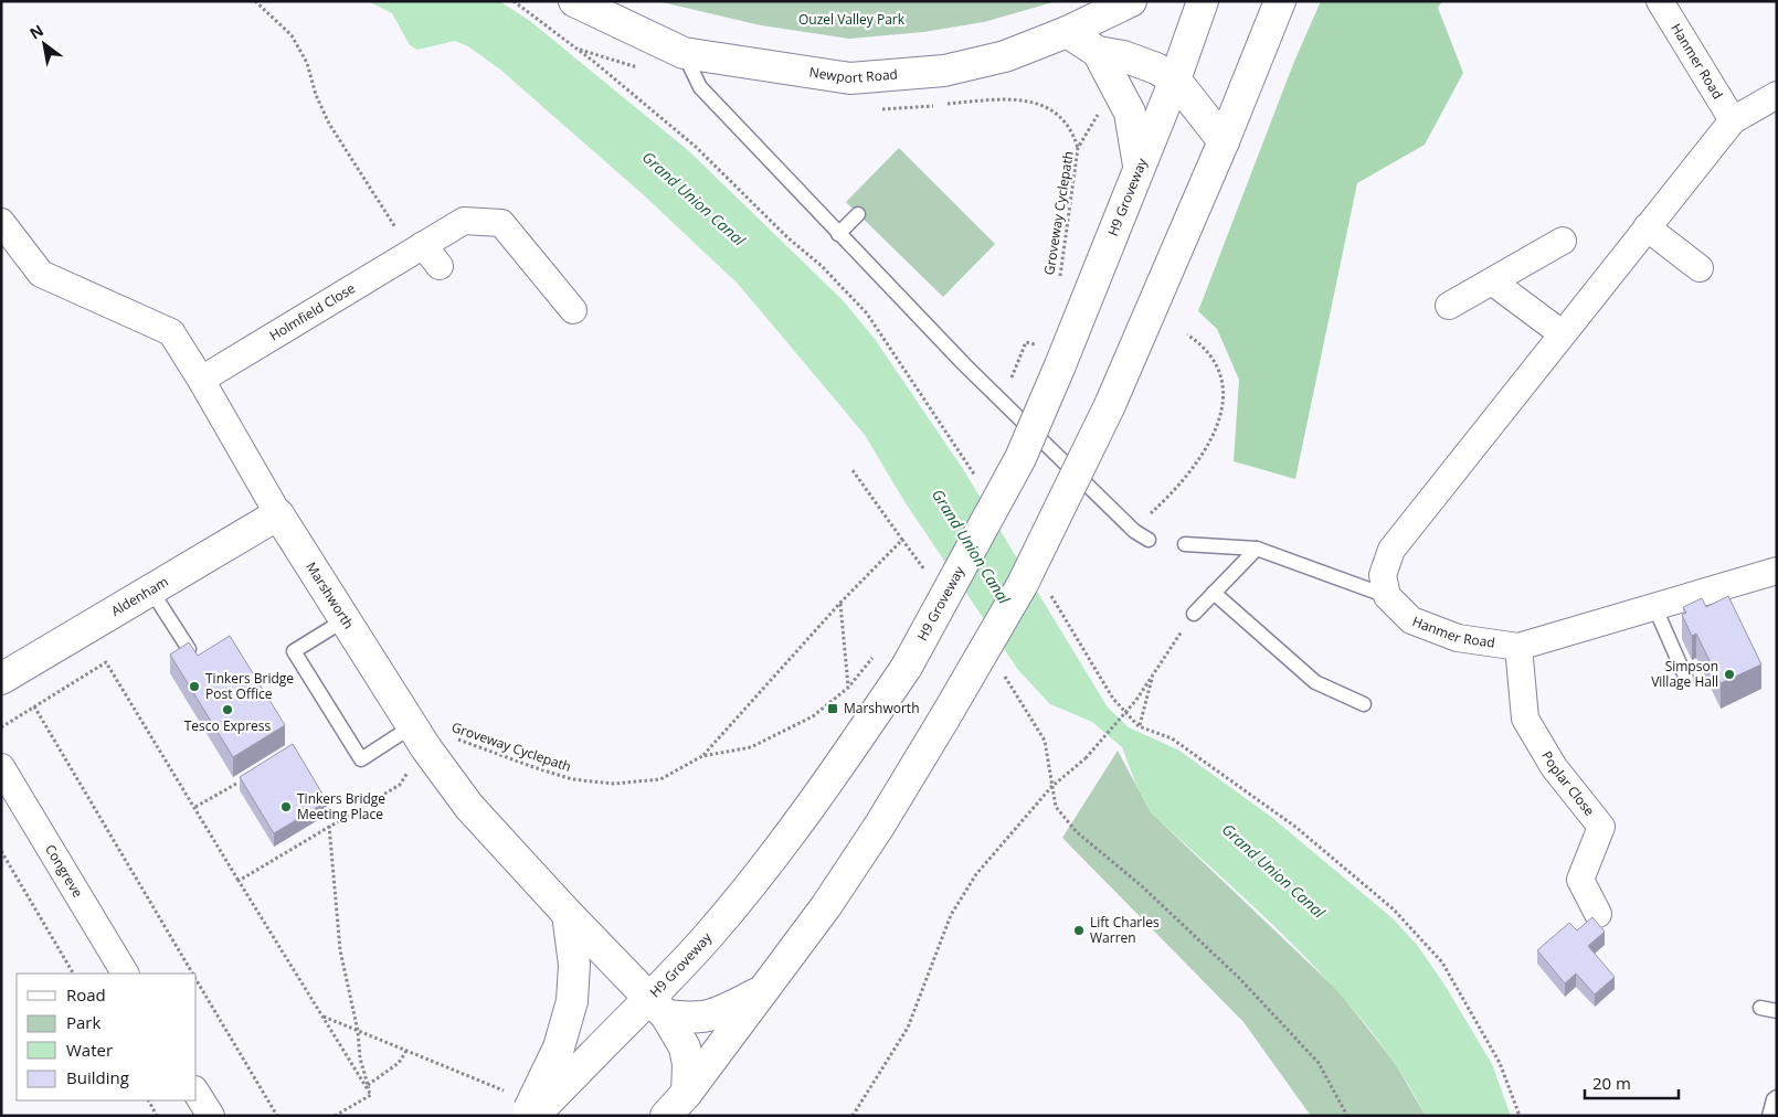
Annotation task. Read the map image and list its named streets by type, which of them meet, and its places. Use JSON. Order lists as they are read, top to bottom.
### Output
{
  "streets": {
    "street": [
      "Hanmer Road",
      "Newport Road",
      "H9 Groveway",
      "Holmfield Close",
      "Marshworth",
      "Aldenham",
      "Poplar Close",
      "Congreve"
    ],
    "path": ["Groveway Cyclepath"]
  },
  "crossings": [
    ["Hanmer Road", "Poplar Close"],
    ["H9 Groveway", "Marshworth"],
    ["Groveway Cyclepath", "Marshworth"],
    ["Holmfield Close", "Marshworth"],
    ["Marshworth", "Aldenham"]
  ],
  "water": ["Grand Union Canal"],
  "parks": ["Ouzel Valley Park"],
  "places": {
    "other": [
      "Simpson Village Hall",
      "Tinkers Bridge Post Office",
      "Tesco Express",
      "Tinkers Bridge Meeting Place",
      "Lift Charles Warren"
    ],
    "transit": ["Marshworth"]
  },
  "legend": [
    "Road",
    "Park",
    "Water",
    "Building"
  ],
  "scale_bar": "20 m",
  "north": "top left"
}
